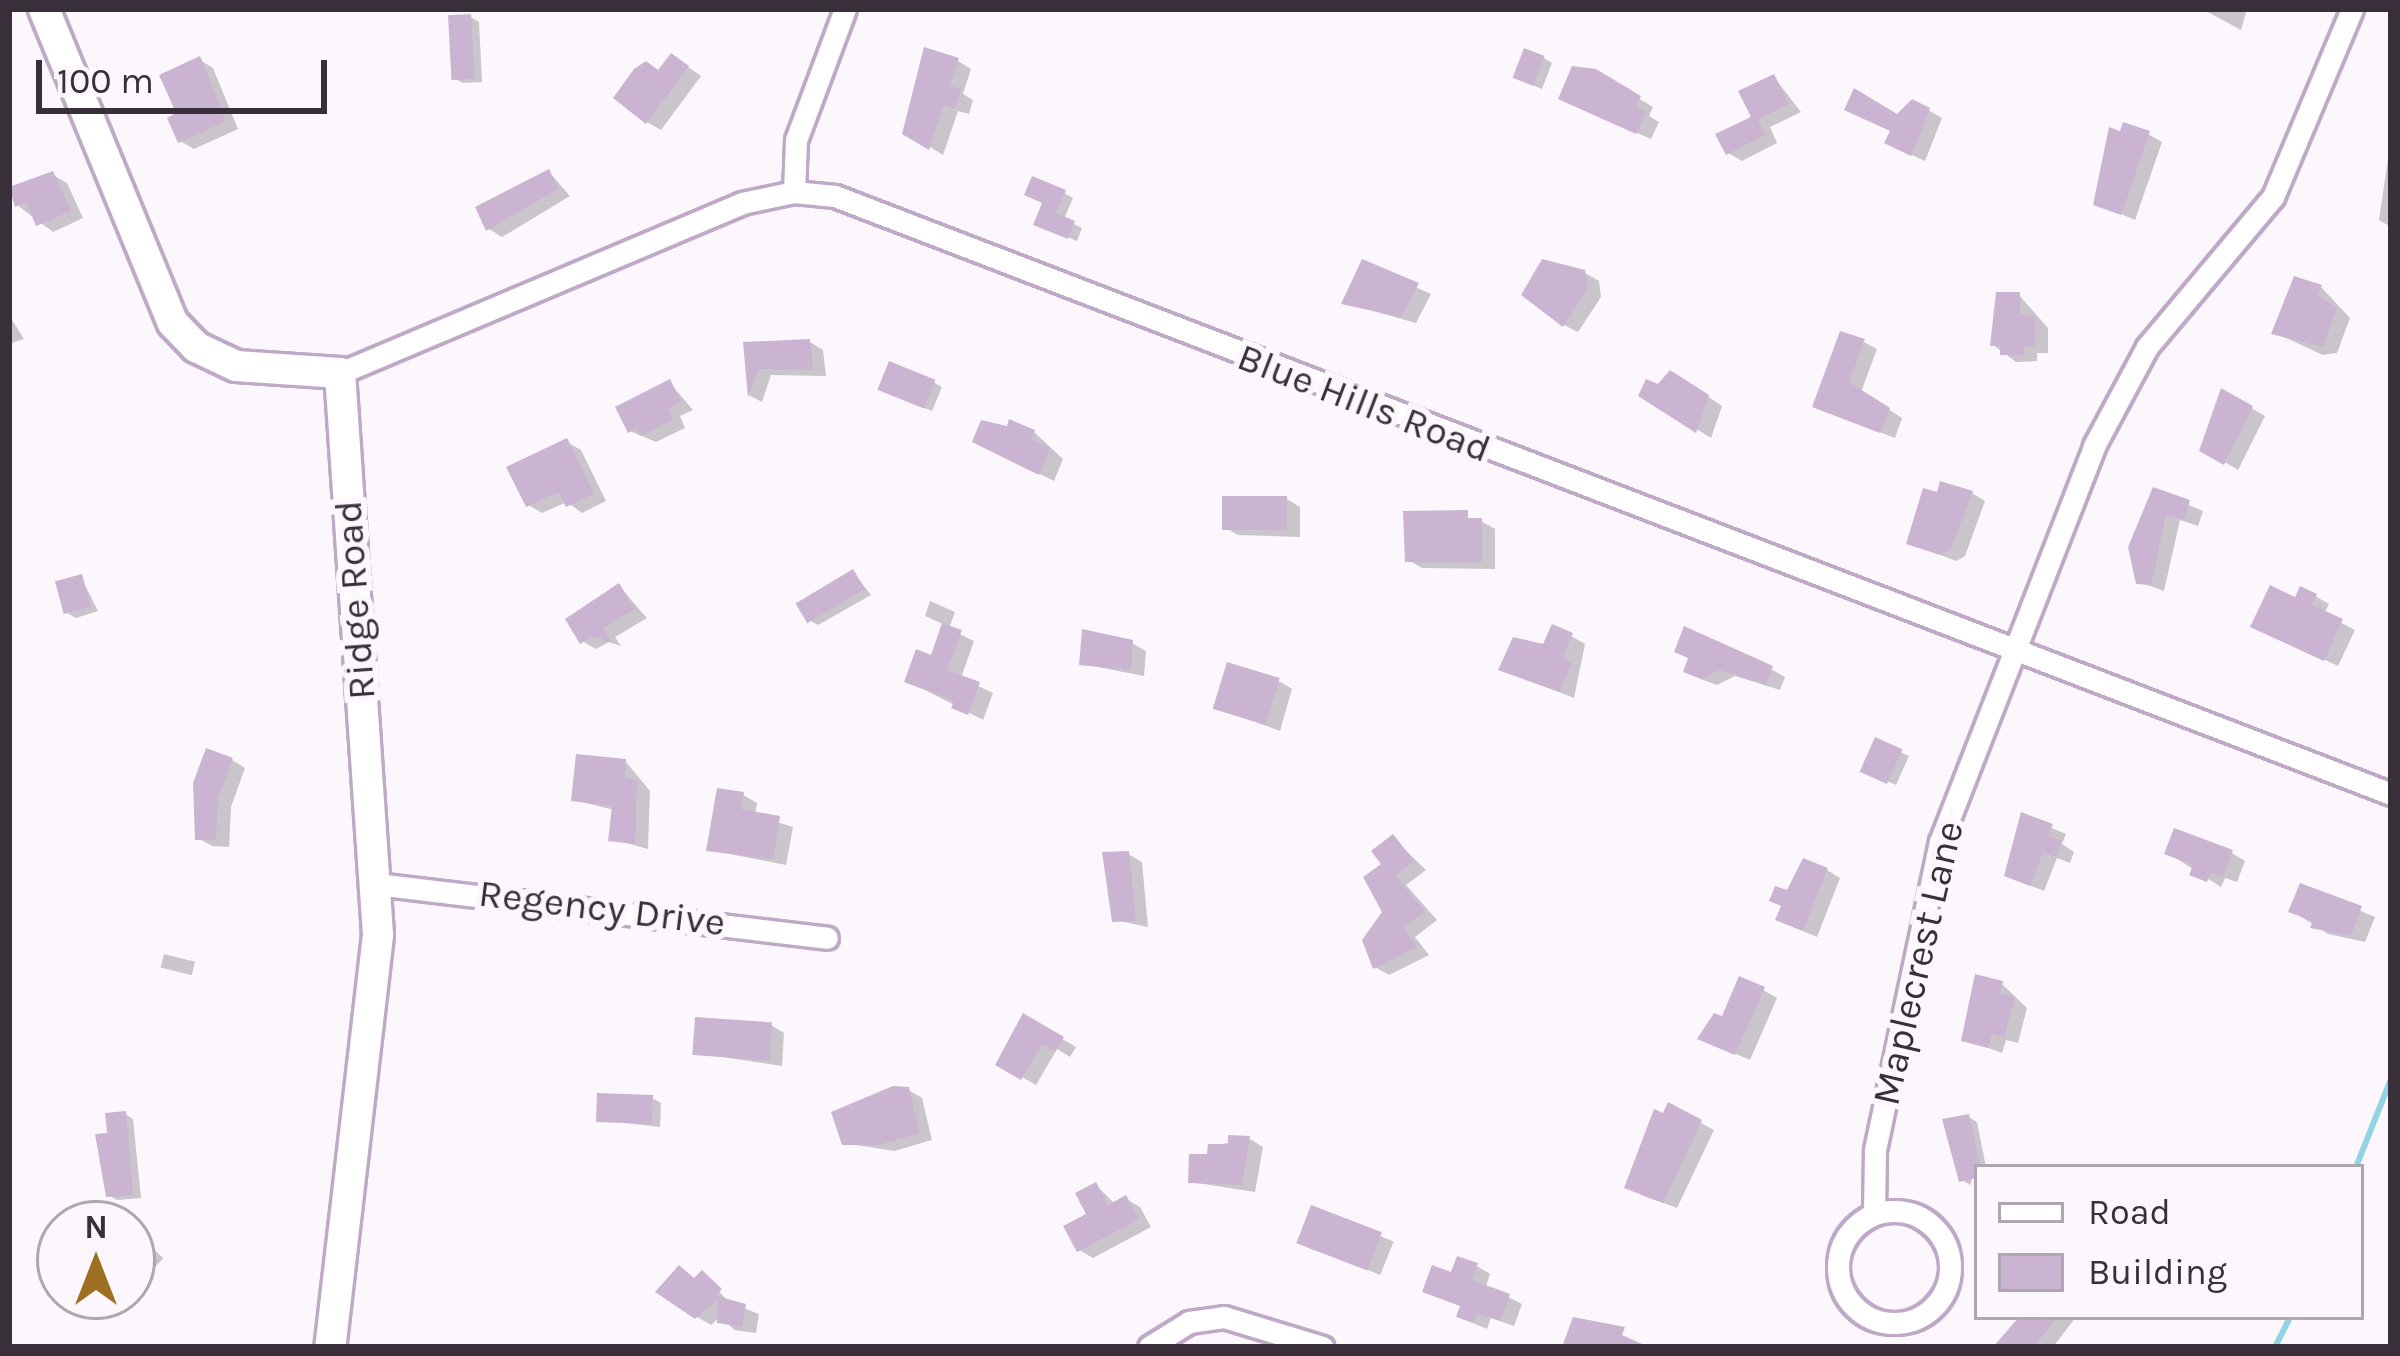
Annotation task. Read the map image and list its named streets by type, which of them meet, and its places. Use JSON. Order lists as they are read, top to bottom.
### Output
{
  "streets": {
    "street": [
      "Blue Hills Road",
      "Ridge Road",
      "Regency Drive",
      "Maplecrest Lane"
    ]
  },
  "crossings": [
    ["Blue Hills Road", "Ridge Road"],
    ["Blue Hills Road", "Maplecrest Lane"],
    ["Ridge Road", "Regency Drive"]
  ],
  "legend": ["Road", "Building"],
  "scale_bar": "100 m",
  "north": "top"
}
